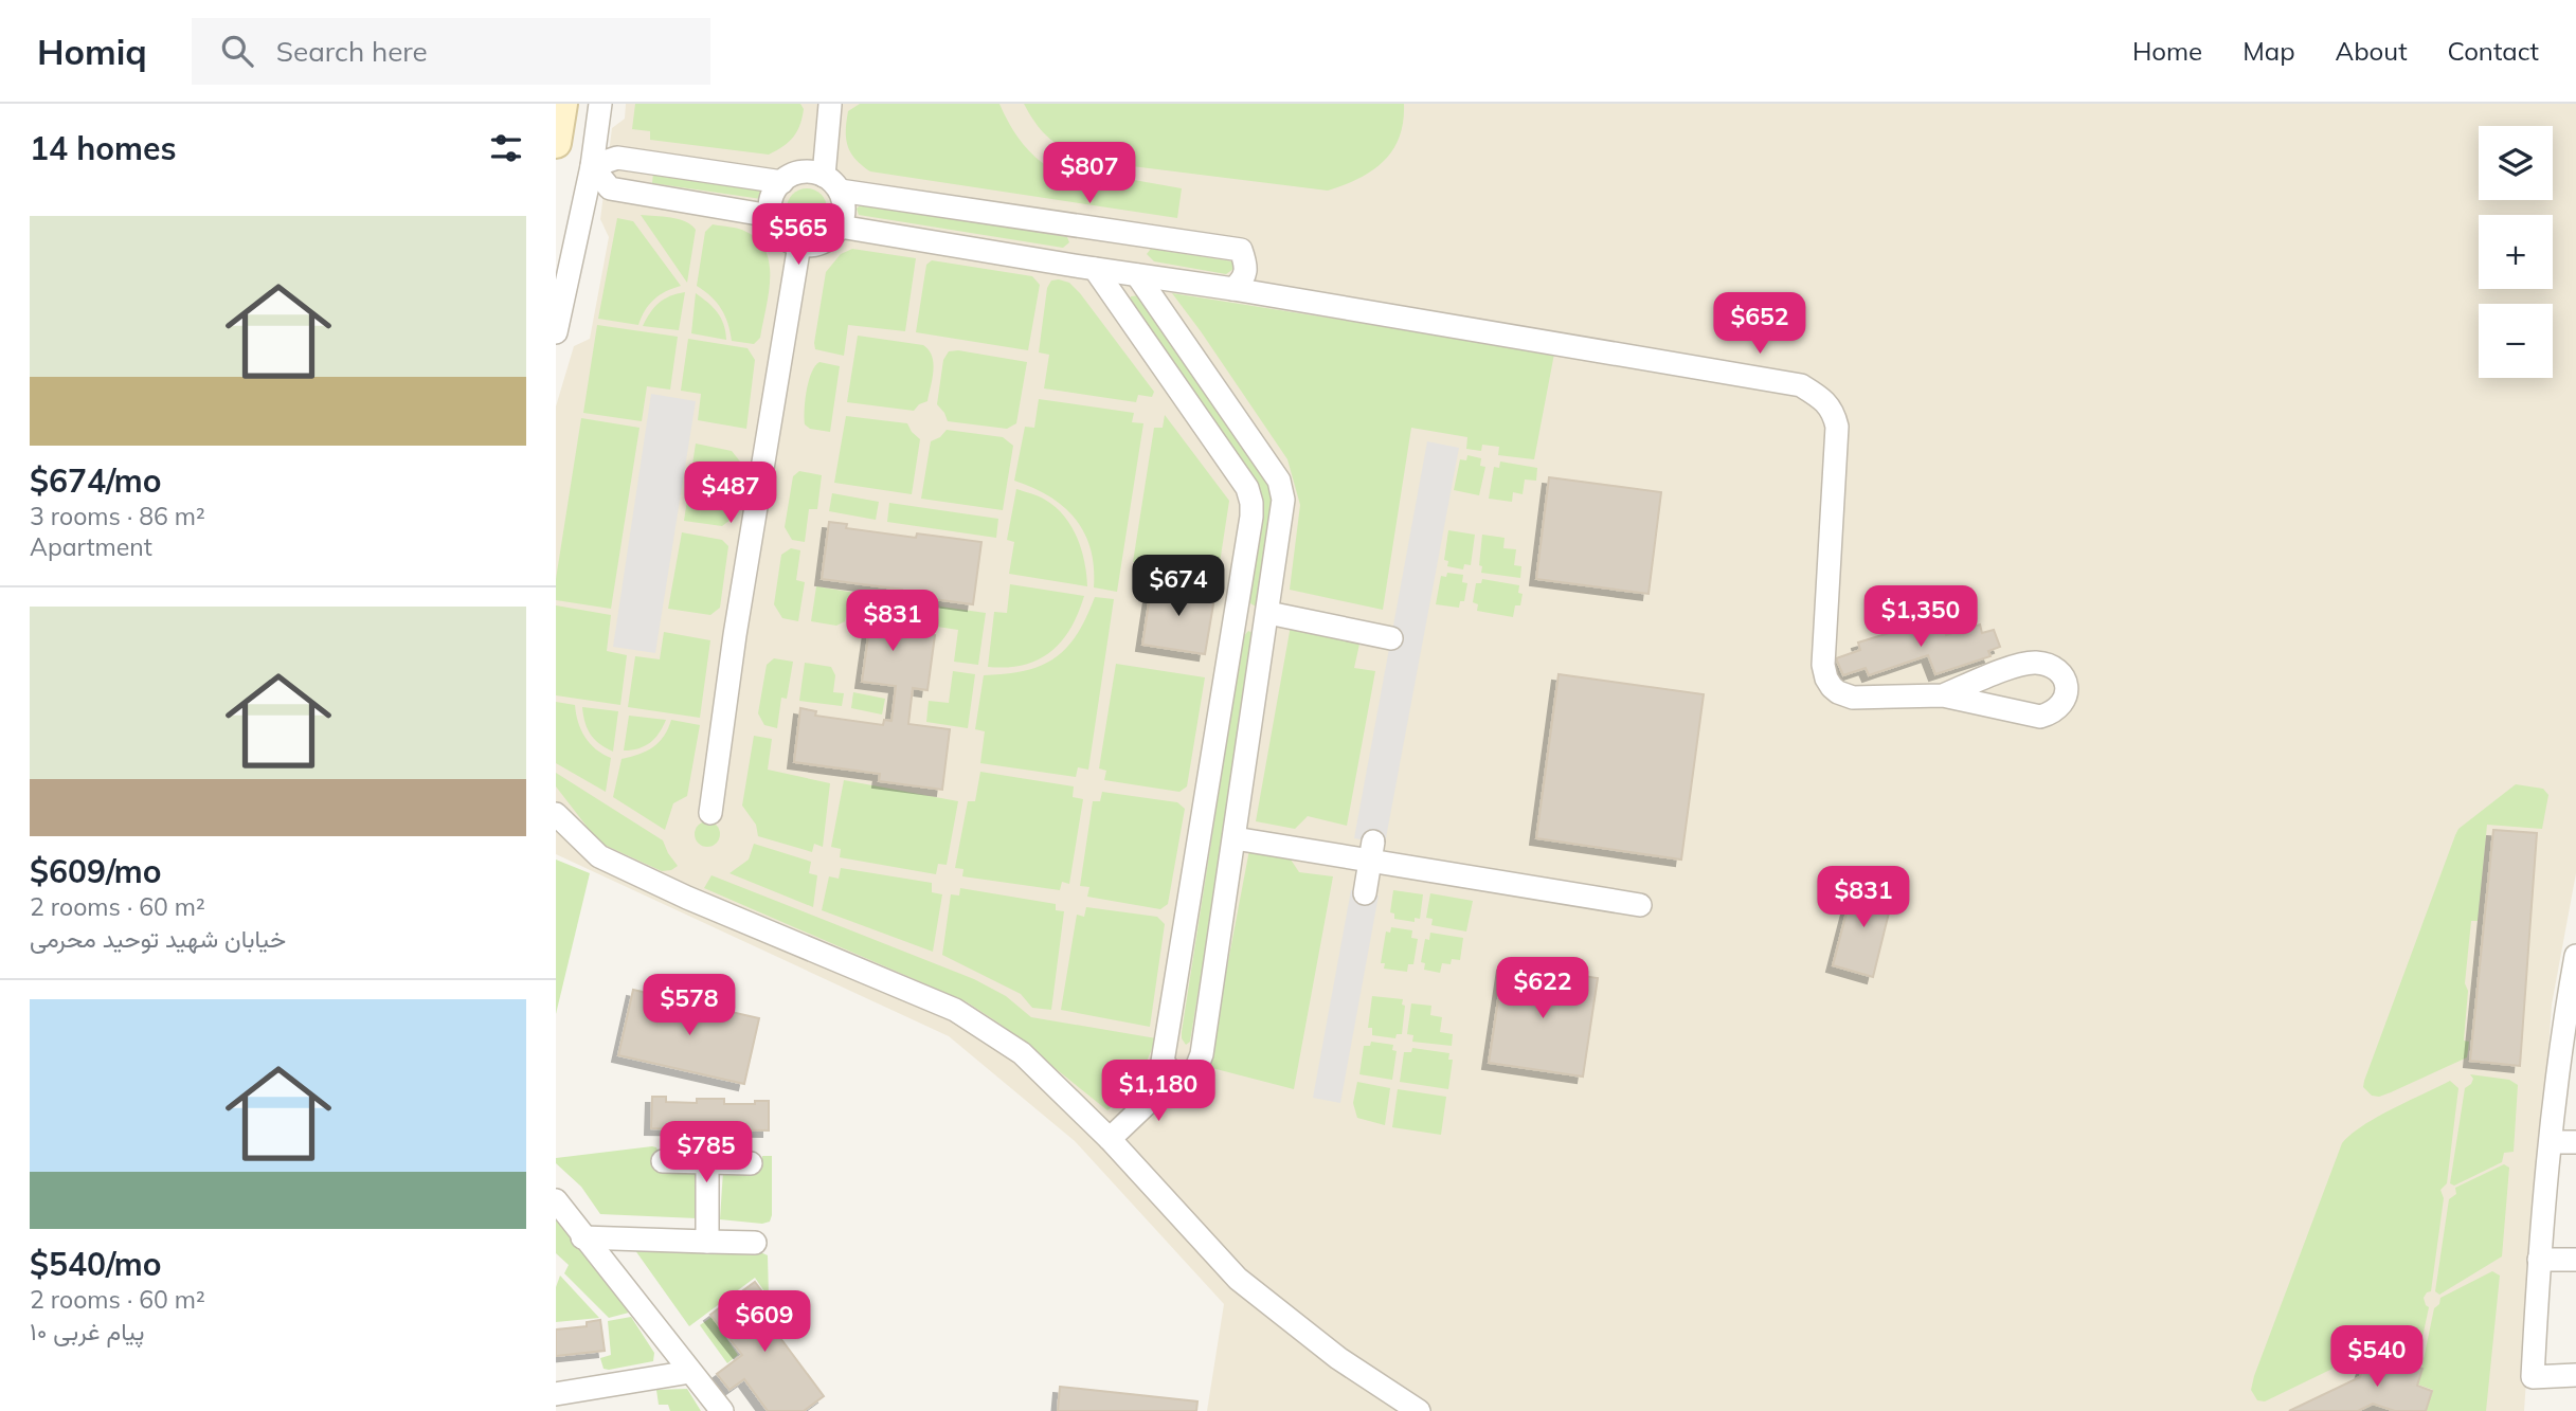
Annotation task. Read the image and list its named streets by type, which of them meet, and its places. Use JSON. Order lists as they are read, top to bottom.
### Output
{
  "page": {
    "header": "Homiq",
    "search": "Search here",
    "nav": [
      "Home",
      "Map",
      "About",
      "Contact"
    ],
    "heading": "14 homes",
    "map_buttons": ["+", "−"],
    "price": [
      "$807",
      "$565",
      "$652",
      "$487",
      "$674",
      "$1,350",
      "$831",
      "$831",
      "$622",
      "$578",
      "$1,180",
      "$785",
      "$609",
      "$540"
    ],
    "list": [
      {
        "name": "$674/mo",
        "note": "3 rooms · 86 m² · Apartment"
      },
      {
        "name": "$609/mo",
        "note": "2 rooms · 60 m² · خیابان شهید توحید محرمی"
      },
      {
        "name": "$540/mo",
        "note": "2 rooms · 60 m² · پیام غربی ۱۰"
      }
    ]
  }
}
